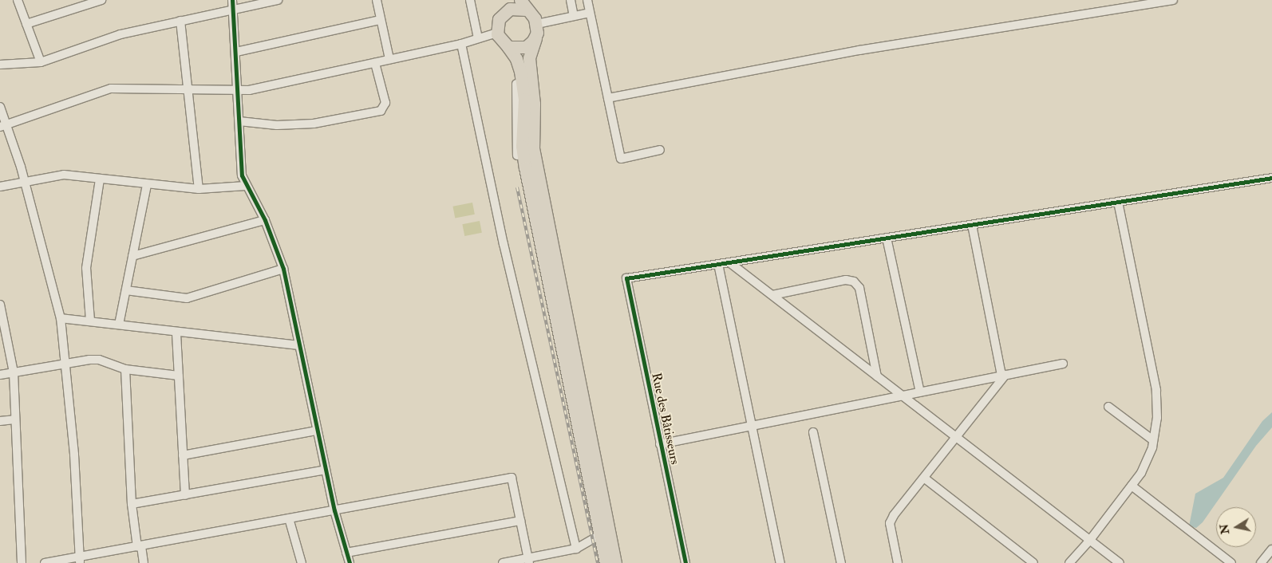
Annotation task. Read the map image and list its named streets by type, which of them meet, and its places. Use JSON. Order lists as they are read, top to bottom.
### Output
{
  "streets": {
    "street": ["Rue des Bâtisseurs"]
  },
  "north": "left"
}
